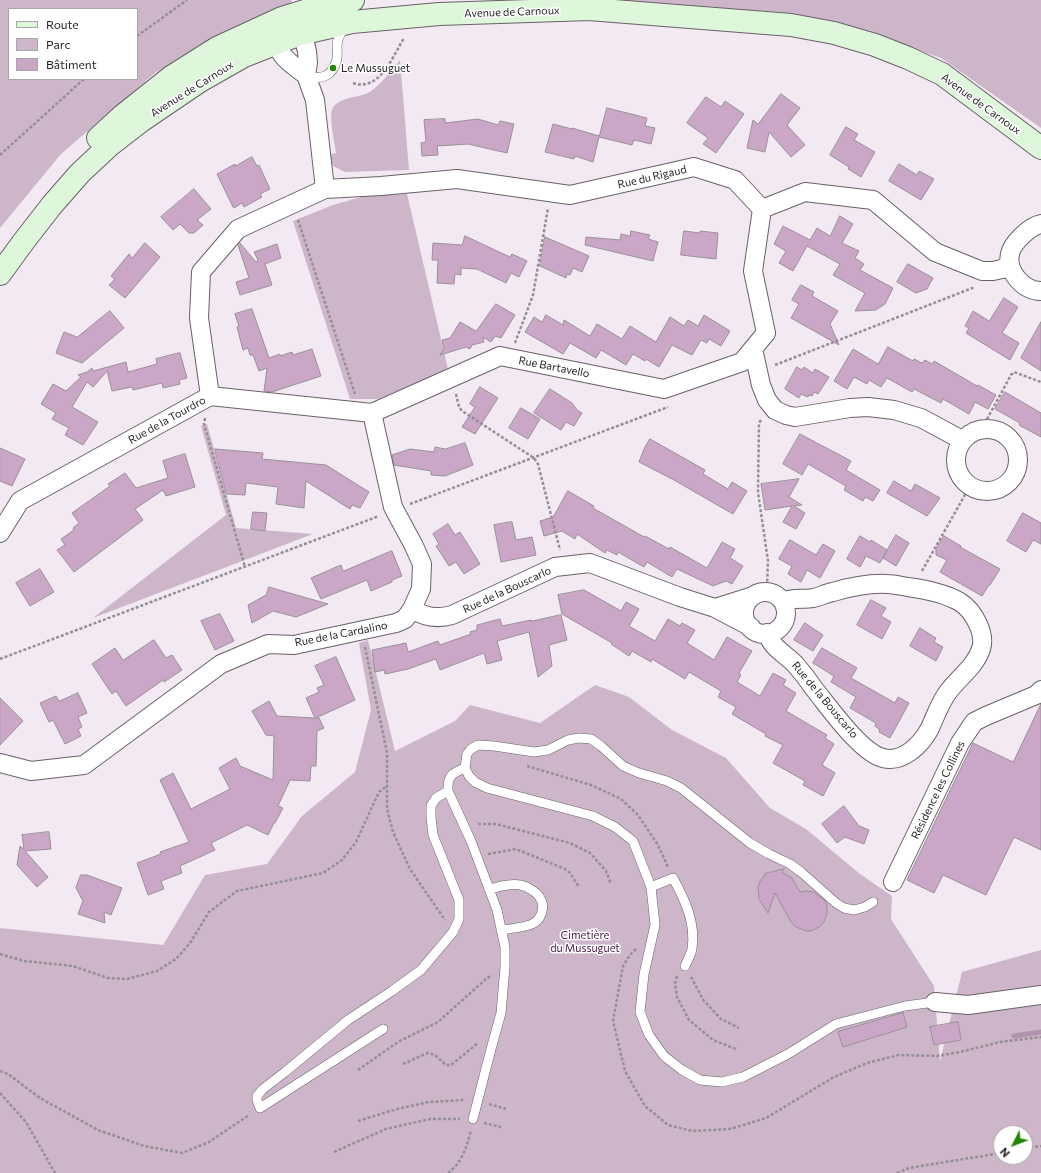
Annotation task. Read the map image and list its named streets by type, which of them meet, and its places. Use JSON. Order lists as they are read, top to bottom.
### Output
{
  "streets": {
    "main road": ["Avenue de Carnoux"],
    "street": [
      "Rue du Rigaud",
      "Rue Bartavello",
      "Rue de la Tourdro",
      "Rue de la Bouscarlo",
      "Rue de la Cardalino",
      "Résidence les Collines"
    ]
  },
  "crossings": [
    ["Rue du Rigaud", "Rue de la Tourdro"],
    ["Rue Bartavello", "Rue de la Cardalino"],
    ["Rue de la Bouscarlo", "Rue de la Cardalino"]
  ],
  "parks": ["Cimetière du Mussuguet"],
  "places": ["Le Mussuguet"],
  "legend": ["Route", "Parc", "Bâtiment"],
  "north": "bottom left"
}
